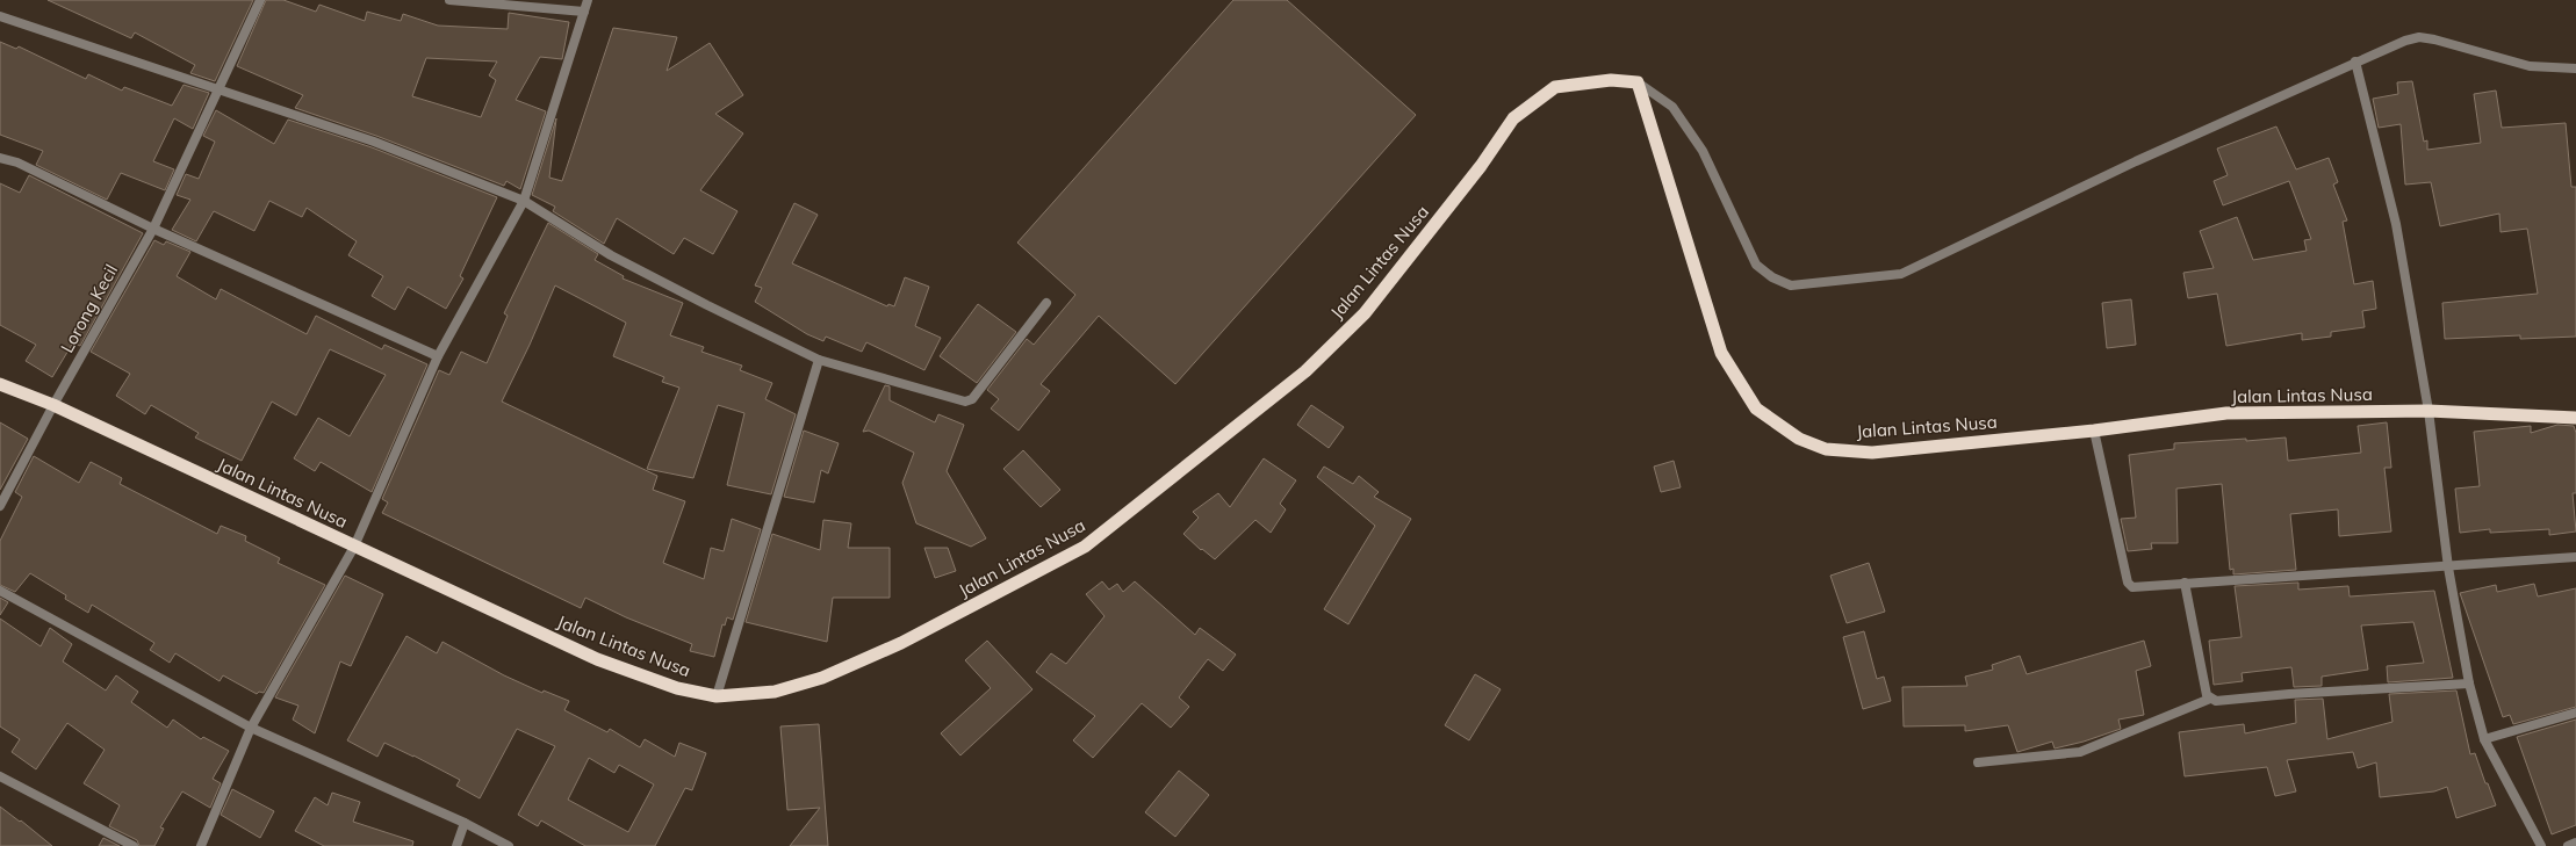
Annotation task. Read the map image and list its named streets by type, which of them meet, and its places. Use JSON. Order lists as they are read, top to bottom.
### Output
{
  "streets": {
    "highway": ["Jalan Lintas Nusa"],
    "street": ["Lorong Kecil"]
  },
  "crossings": [
    ["Jalan Lintas Nusa", "Lorong Kecil"]
  ]
}
